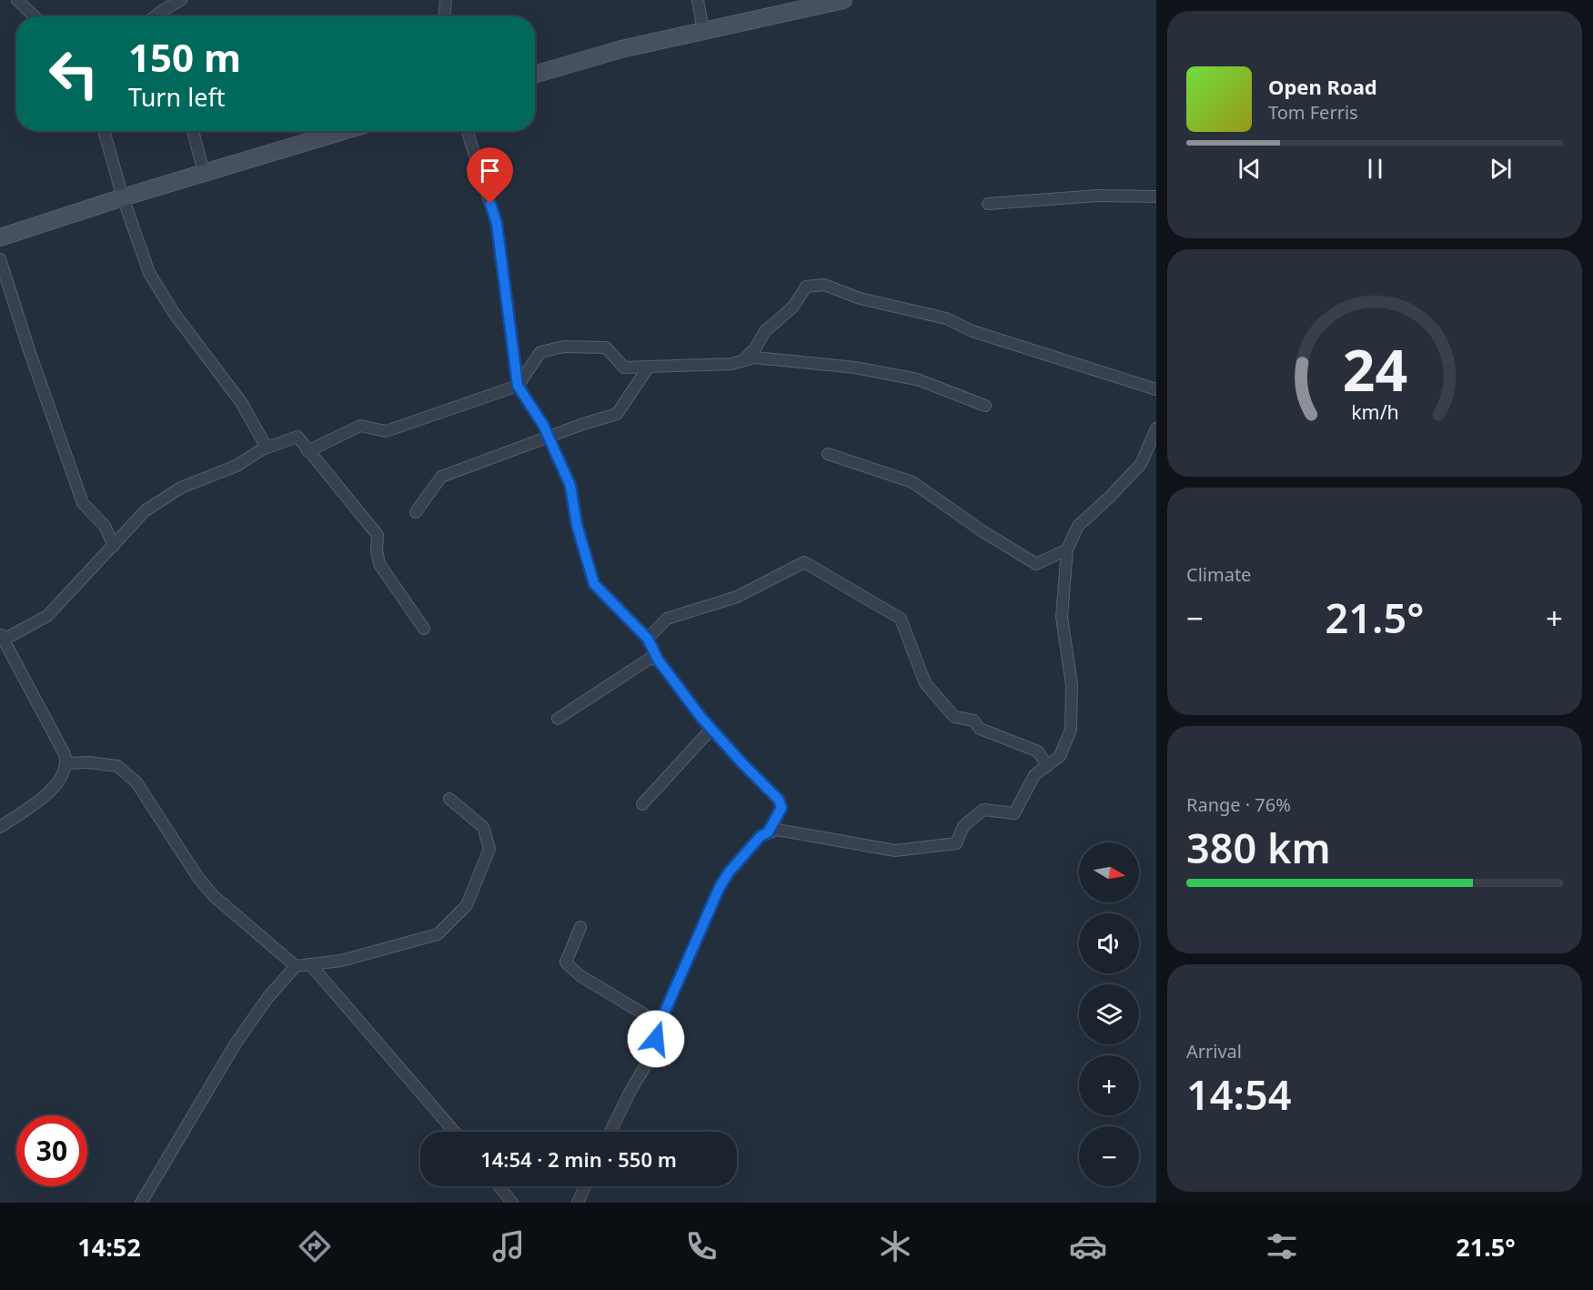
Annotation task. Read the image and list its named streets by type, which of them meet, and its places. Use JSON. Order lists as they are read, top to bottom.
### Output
{
  "north": "right",
  "page": {
    "turn": ["150 m", "Turn left"],
    "song": ["Open Road", "Tom Ferris"],
    "tile": [
      "Climate",
      ["Range · 76%", "380 km"],
      ["Arrival", "14:54"]
    ],
    "heat": ["−", "21.5°", "+"],
    "map_buttons": ["+", "−"],
    "limit": "30",
    "trip": "14:54 · 2 min · 550 m",
    "tabs": ["14:52", "21.5°"],
    "gauge": ["24", "km/h"]
  }
}
